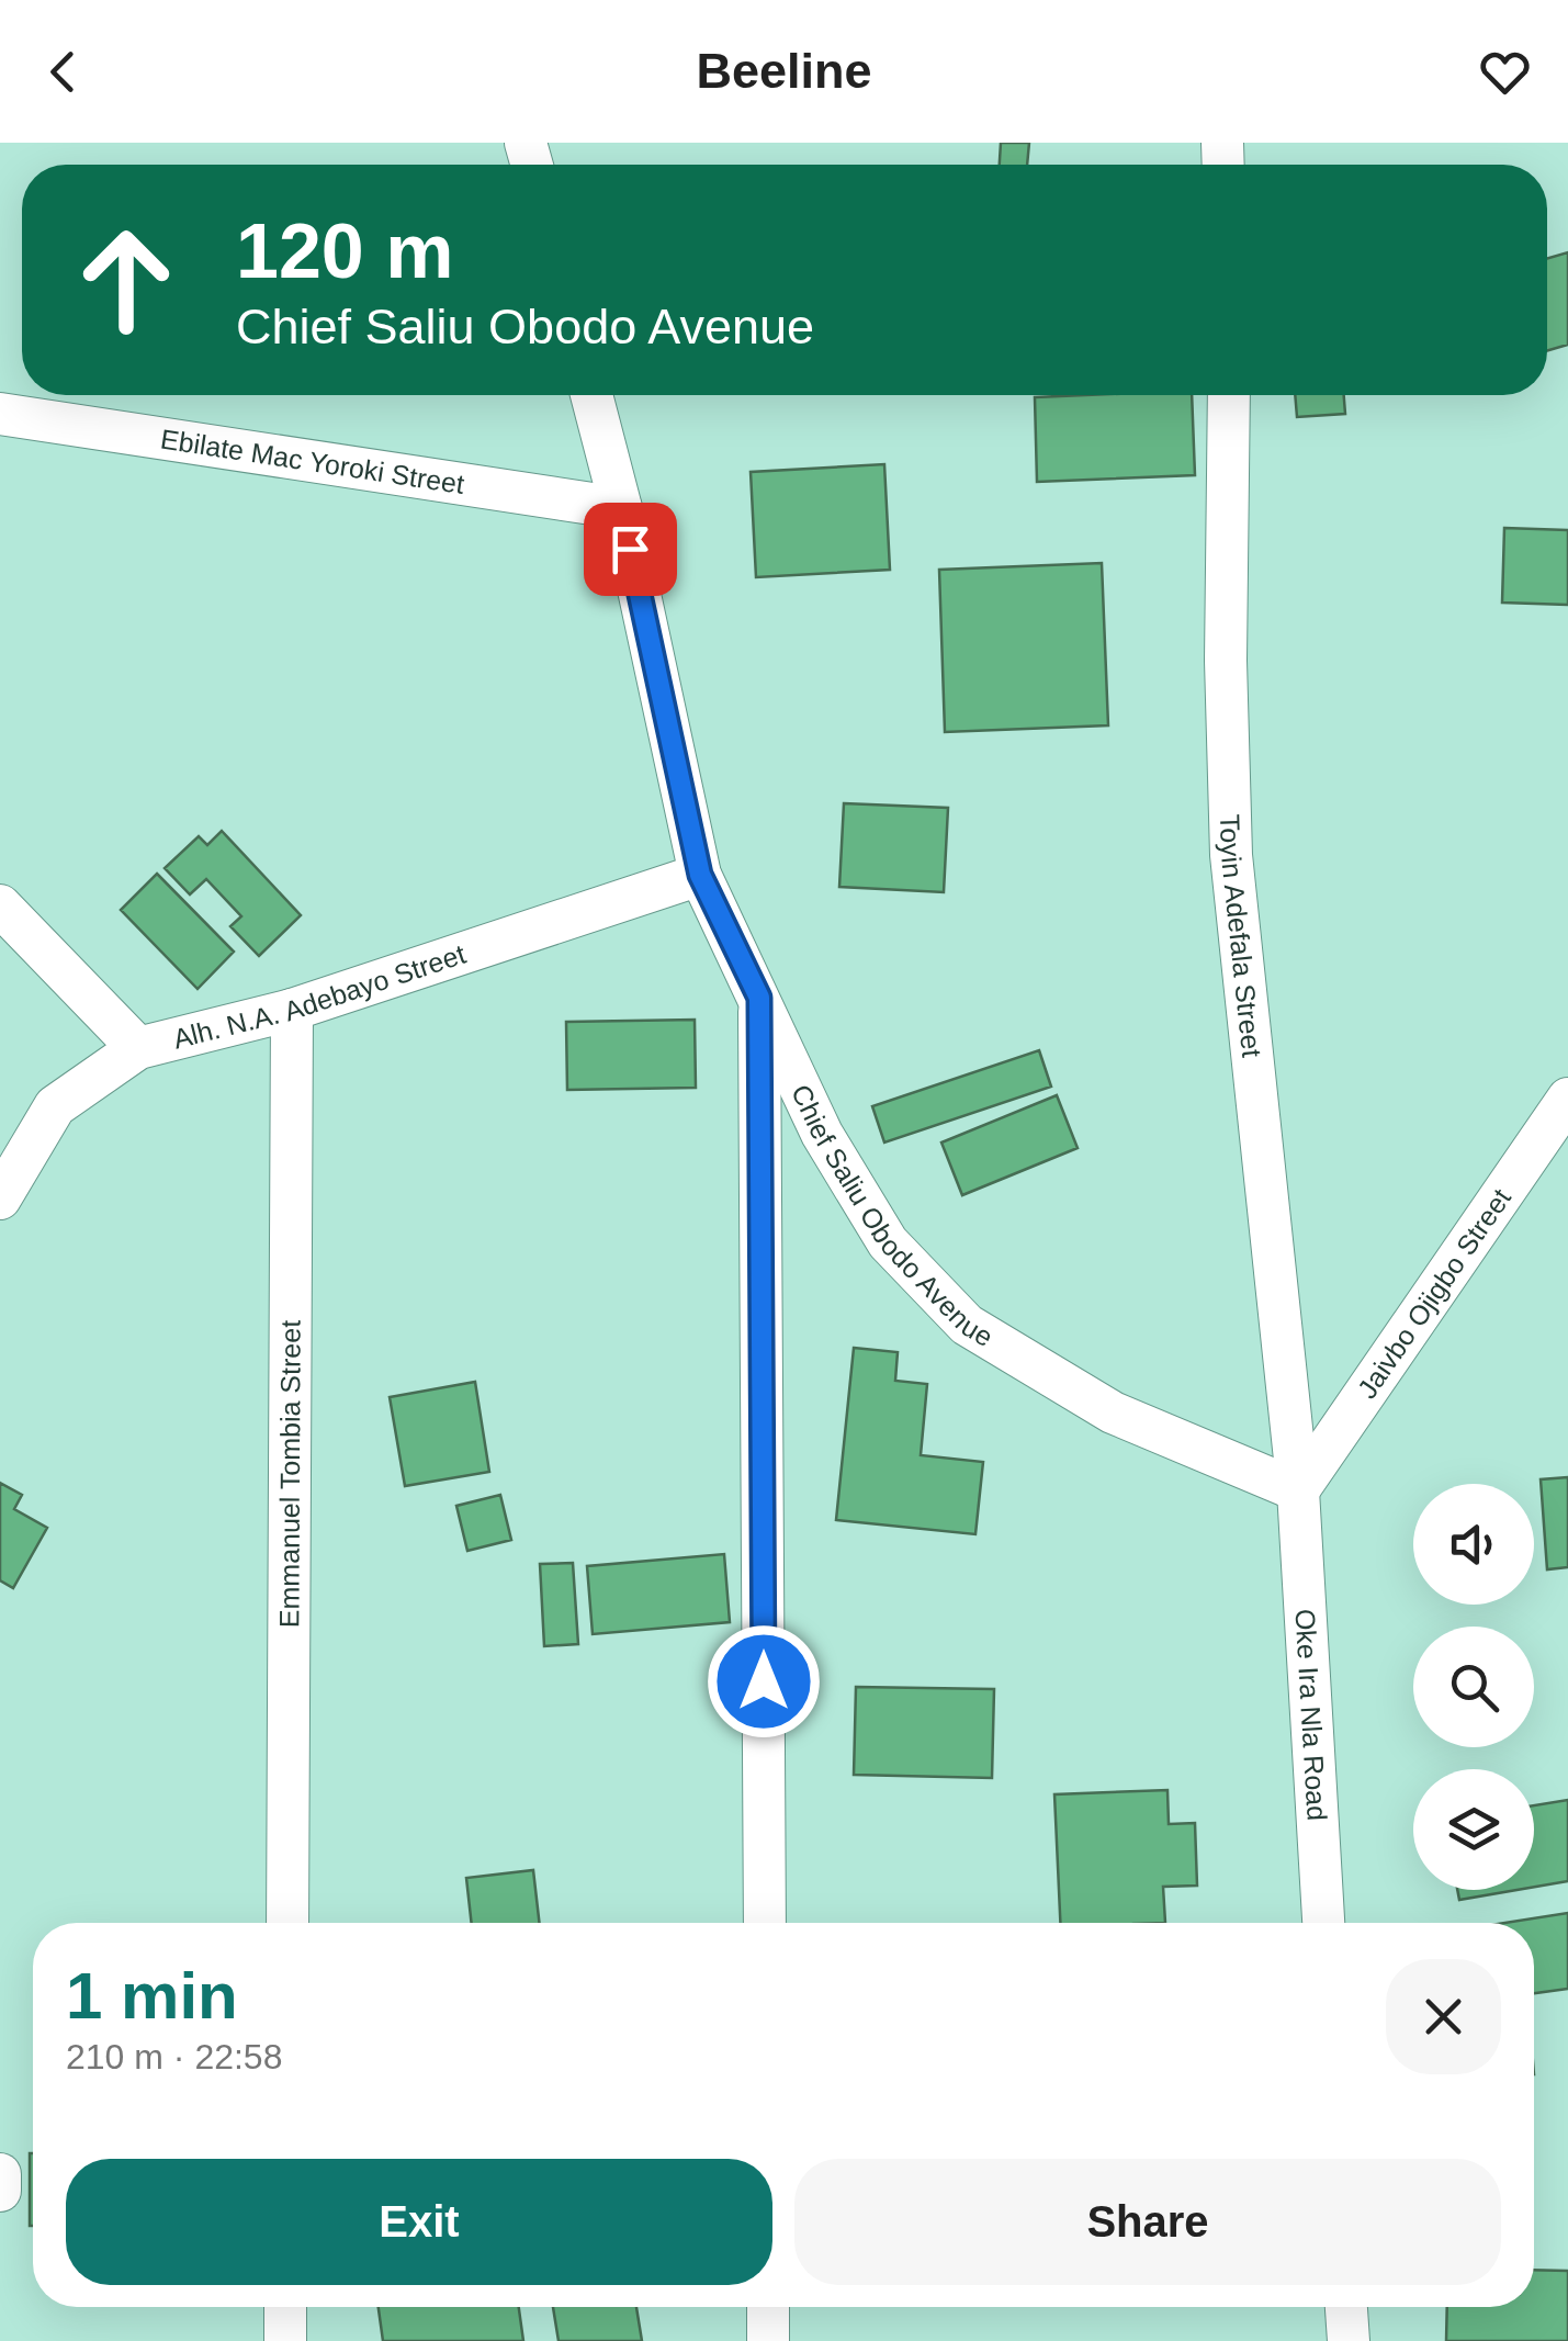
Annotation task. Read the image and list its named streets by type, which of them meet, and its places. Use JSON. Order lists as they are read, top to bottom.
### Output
{
  "streets": {
    "street": [
      "Ebilate Mac Yoroki Street",
      "Toyin Adefala Street",
      "Alh. N.A. Adebayo Street",
      "Chief Saliu Obodo Avenue",
      "Jaivbo Ojigbo Street",
      "Emmanuel Tombia Street",
      "Oke Ira Nla Road"
    ]
  },
  "crossings": [
    ["Ebilate Mac Yoroki Street", "Chief Saliu Obodo Avenue"],
    ["Toyin Adefala Street", "Chief Saliu Obodo Avenue"],
    ["Toyin Adefala Street", "Jaivbo Ojigbo Street"],
    ["Toyin Adefala Street", "Oke Ira Nla Road"],
    ["Alh. N.A. Adebayo Street", "Chief Saliu Obodo Avenue"],
    ["Alh. N.A. Adebayo Street", "Emmanuel Tombia Street"],
    ["Chief Saliu Obodo Avenue", "Jaivbo Ojigbo Street"],
    ["Chief Saliu Obodo Avenue", "Oke Ira Nla Road"],
    ["Jaivbo Ojigbo Street", "Oke Ira Nla Road"]
  ],
  "page": {
    "header": "Beeline",
    "turn": ["120 m", "Chief Saliu Obodo Avenue"],
    "heading": ["1 min", "210 m · 22:58"],
    "buttons": ["Exit", "Share"]
  }
}
